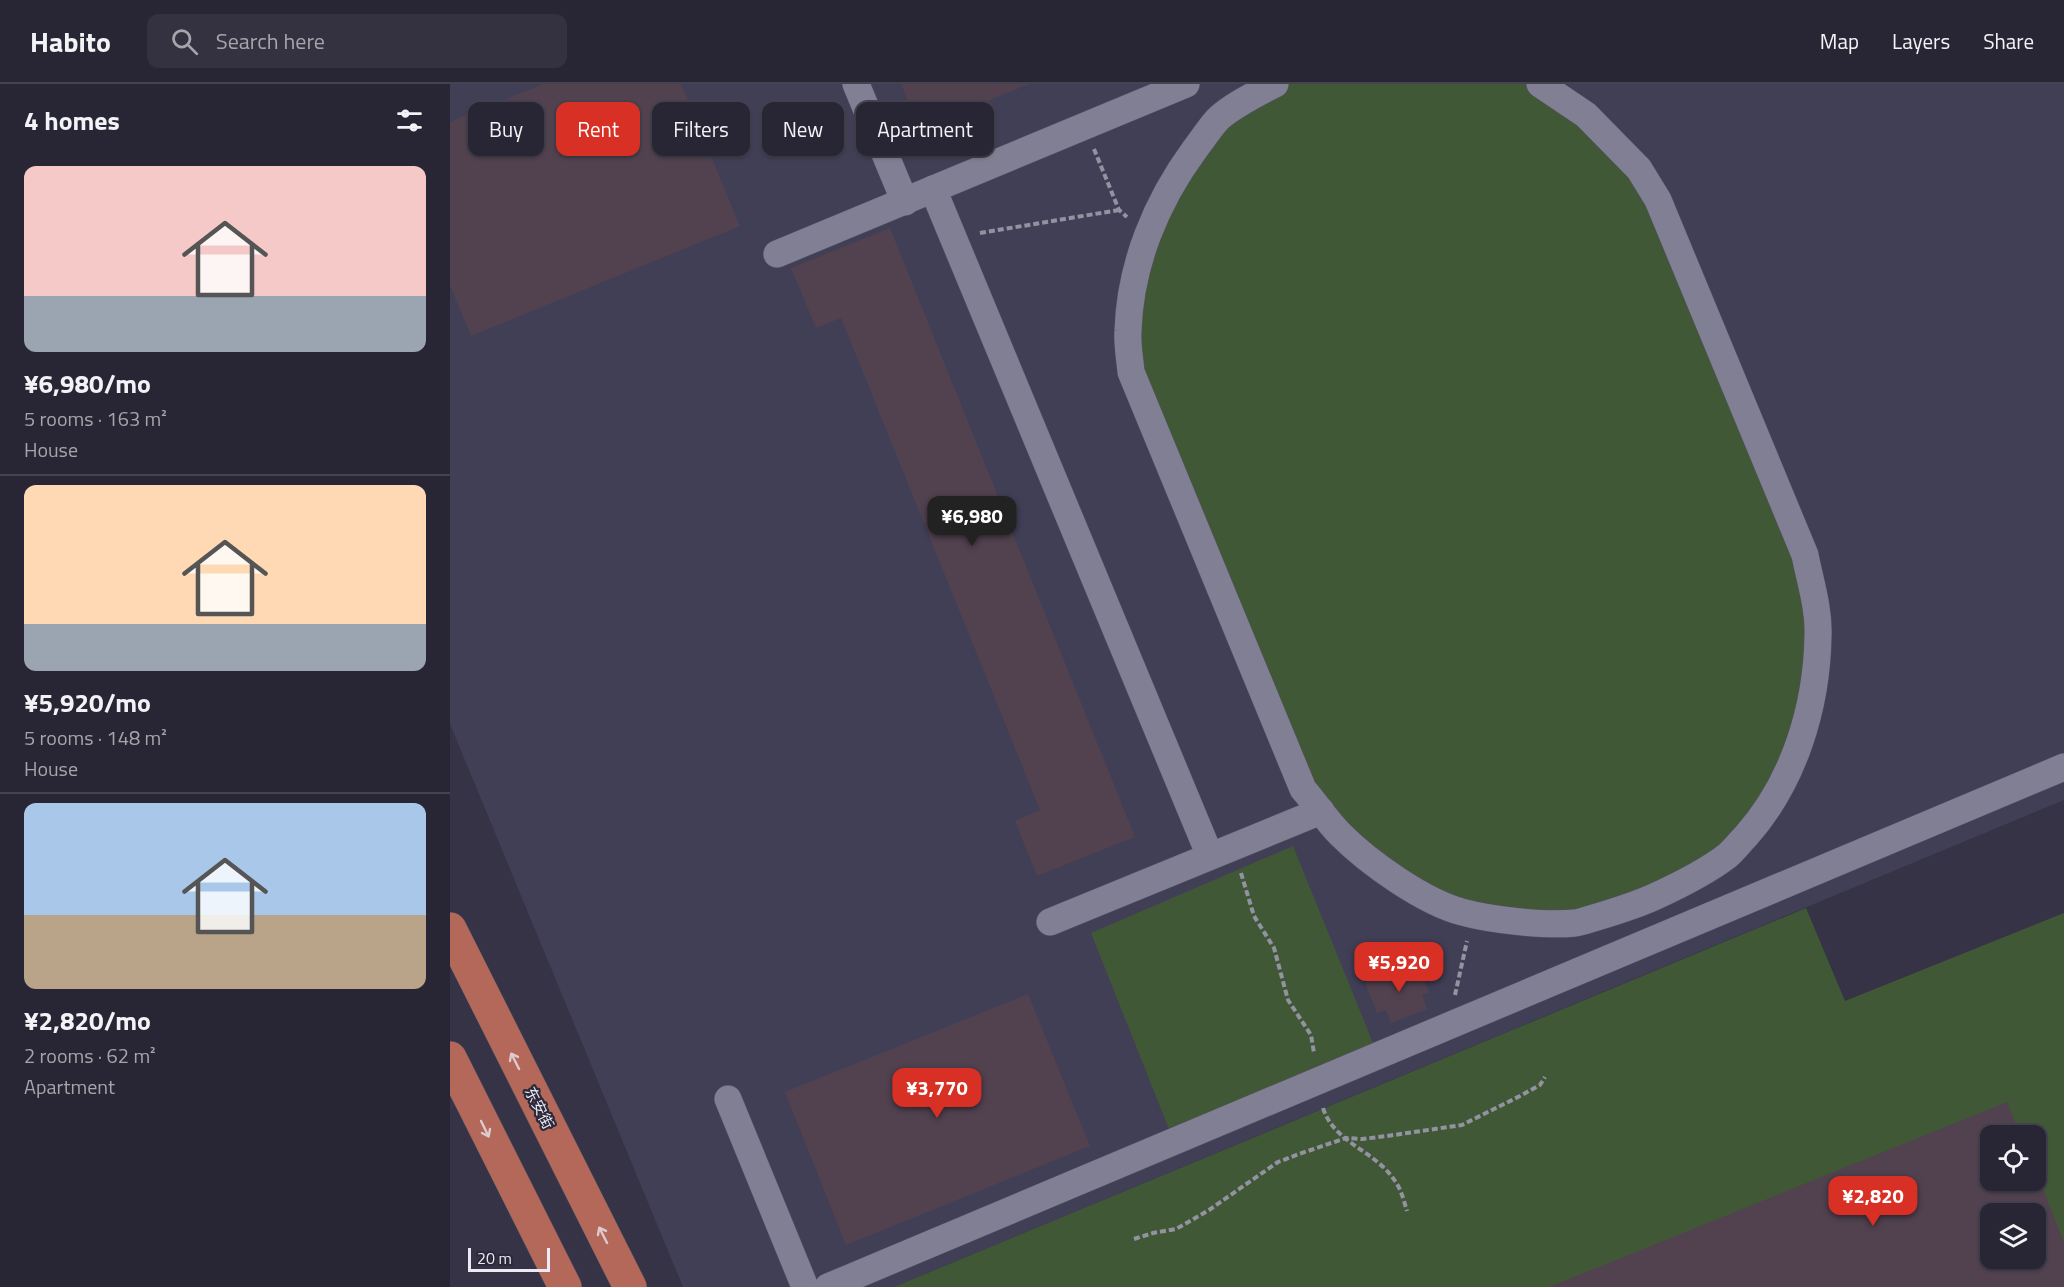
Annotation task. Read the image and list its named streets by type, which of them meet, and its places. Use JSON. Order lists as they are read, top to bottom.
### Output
{
  "streets": {
    "main road": ["东安街"]
  },
  "scale_bar": "20 m",
  "page": {
    "header": "Habito",
    "search": "Search here",
    "nav": ["Map", "Layers", "Share"],
    "heading": "4 homes",
    "chip": [
      "Buy",
      "Rent",
      "Filters",
      "New",
      "Apartment"
    ],
    "list": [
      {
        "name": "¥6,980/mo",
        "note": "5 rooms · 163 m² · House"
      },
      {
        "name": "¥5,920/mo",
        "note": "5 rooms · 148 m² · House"
      },
      {
        "name": "¥2,820/mo",
        "note": "2 rooms · 62 m² · Apartment"
      }
    ],
    "price": [
      "¥6,980",
      "¥5,920",
      "¥3,770",
      "¥2,820"
    ],
    "scale": "20 m"
  }
}
